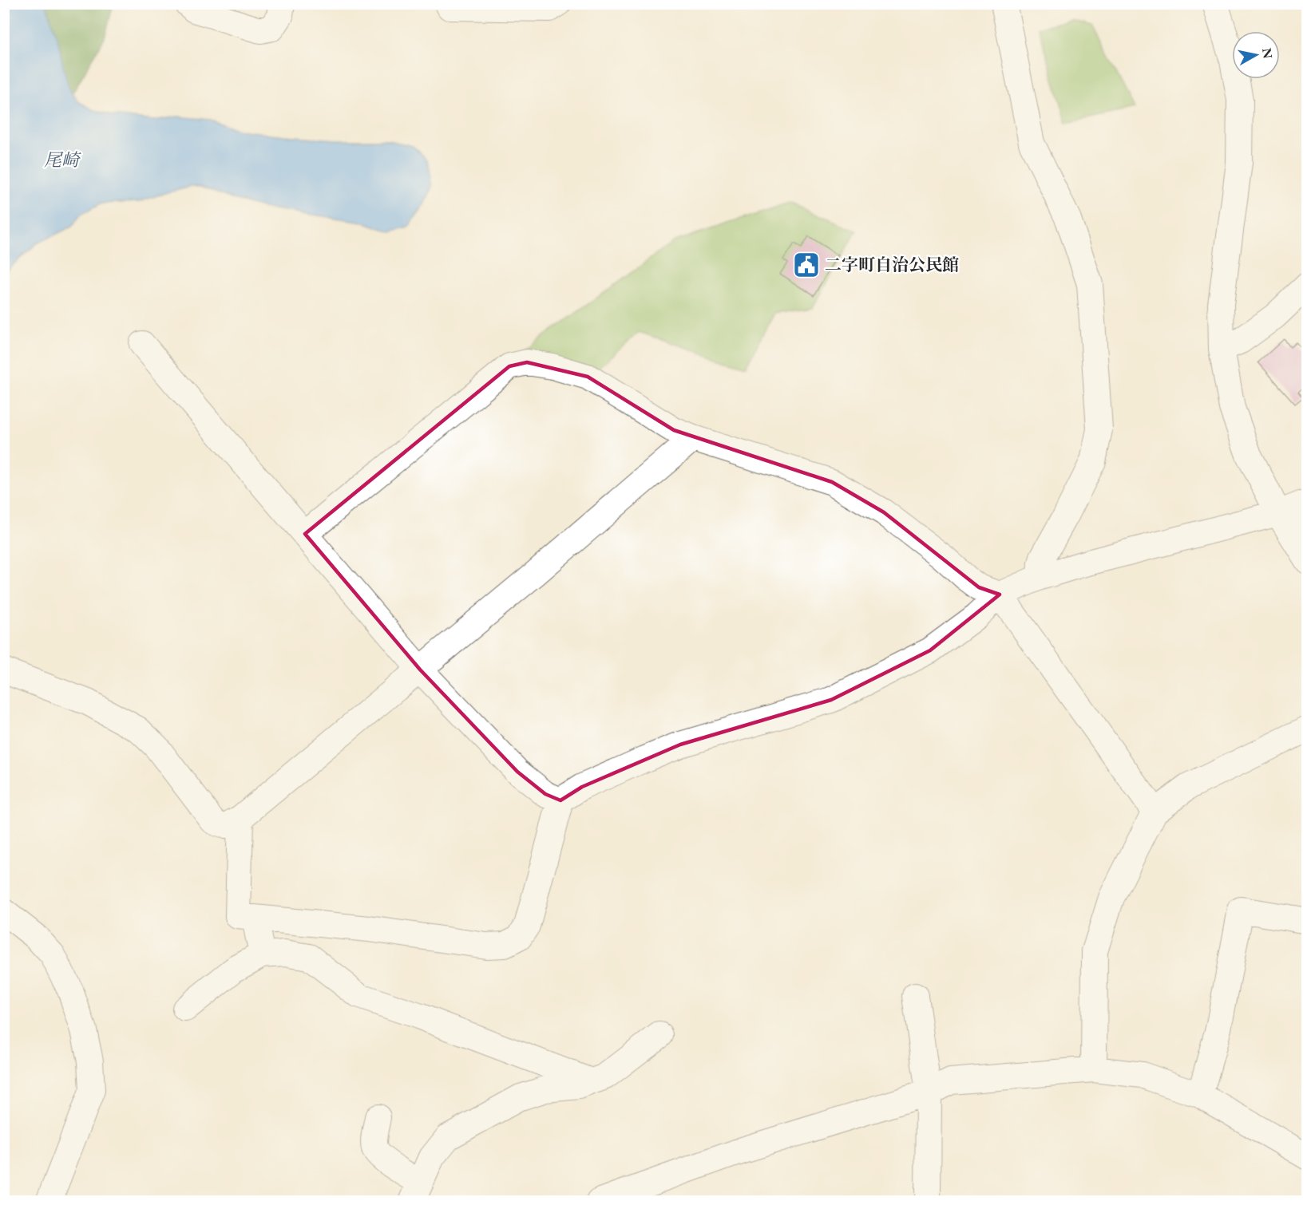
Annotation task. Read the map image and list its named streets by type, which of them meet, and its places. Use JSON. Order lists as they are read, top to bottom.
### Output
{
  "water": ["尾崎"],
  "places": {
    "public building": ["二字町自治公民館"]
  },
  "north": "right"
}
